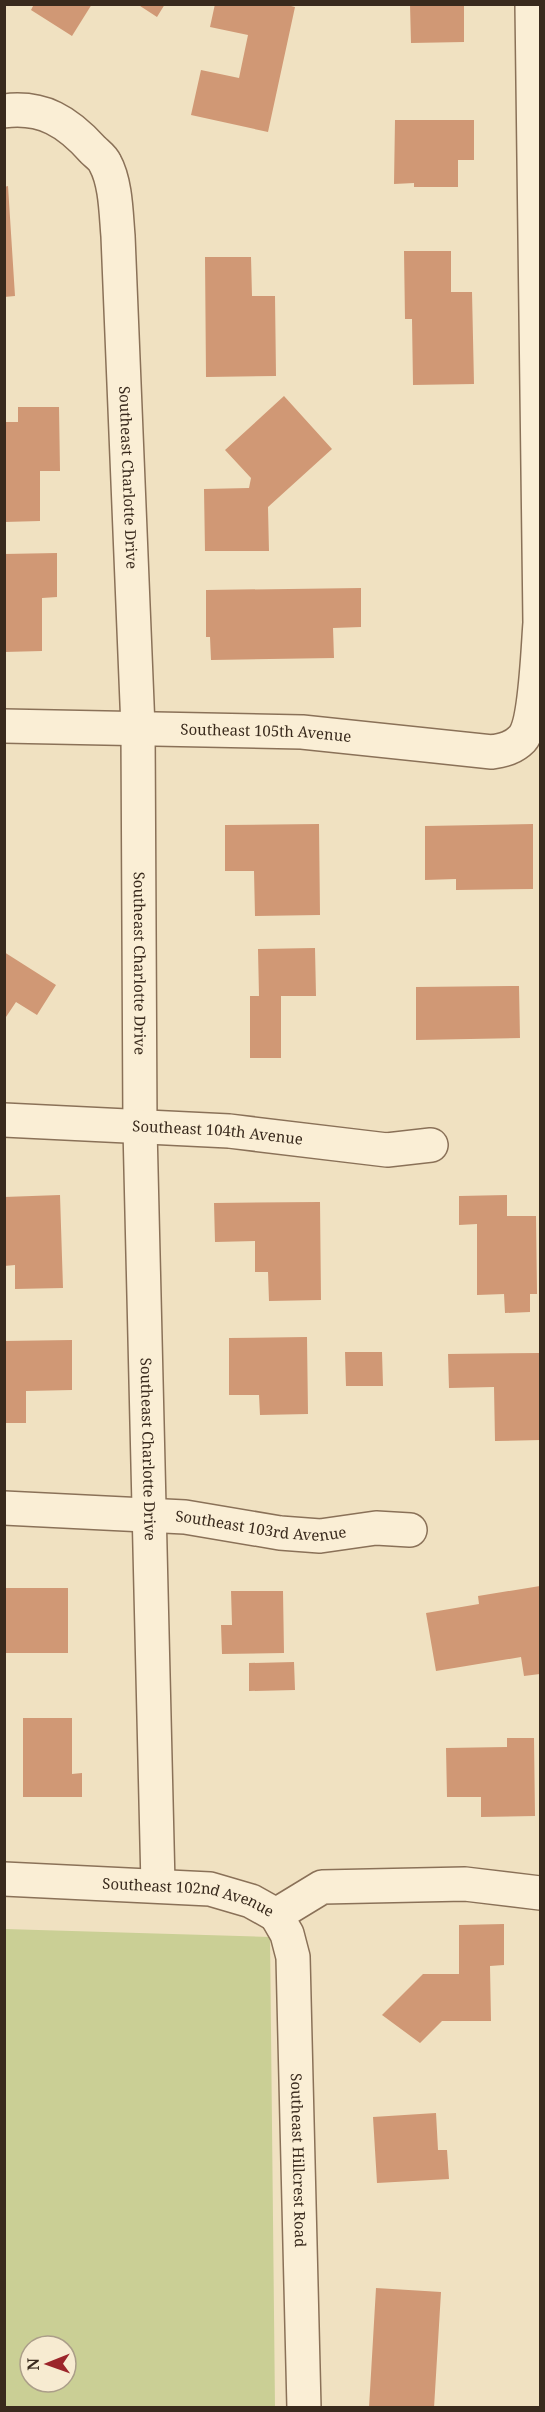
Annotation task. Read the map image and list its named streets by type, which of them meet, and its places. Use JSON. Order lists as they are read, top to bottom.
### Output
{
  "streets": {
    "street": [
      "Southeast Charlotte Drive",
      "Southeast 105th Avenue",
      "Southeast 104th Avenue",
      "Southeast 103rd Avenue",
      "Southeast 102nd Avenue",
      "Southeast Hillcrest Road"
    ]
  },
  "crossings": [
    ["Southeast Charlotte Drive", "Southeast 105th Avenue"],
    ["Southeast Charlotte Drive", "Southeast 104th Avenue"],
    ["Southeast Charlotte Drive", "Southeast 103rd Avenue"],
    ["Southeast Charlotte Drive", "Southeast 102nd Avenue"],
    ["Southeast 102nd Avenue", "Southeast Hillcrest Road"]
  ],
  "north": "left"
}
